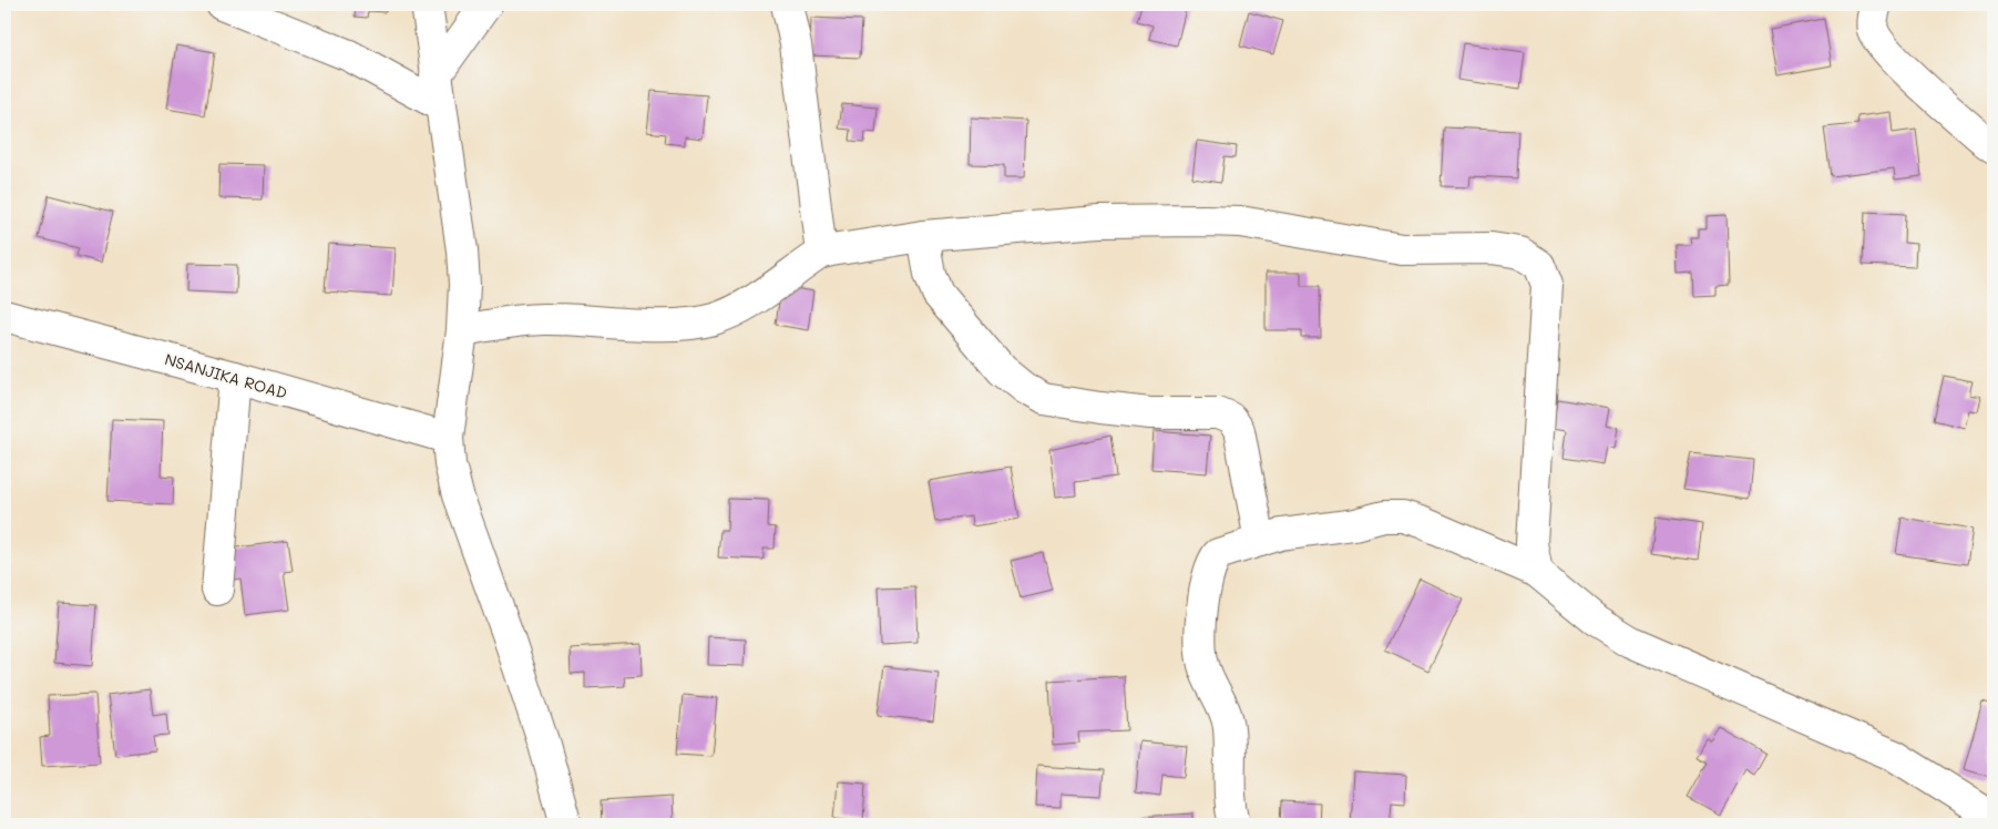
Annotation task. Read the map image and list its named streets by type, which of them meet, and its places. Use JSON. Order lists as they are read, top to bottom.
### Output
{
  "streets": {
    "street": ["NSANJIKA ROAD"]
  }
}
